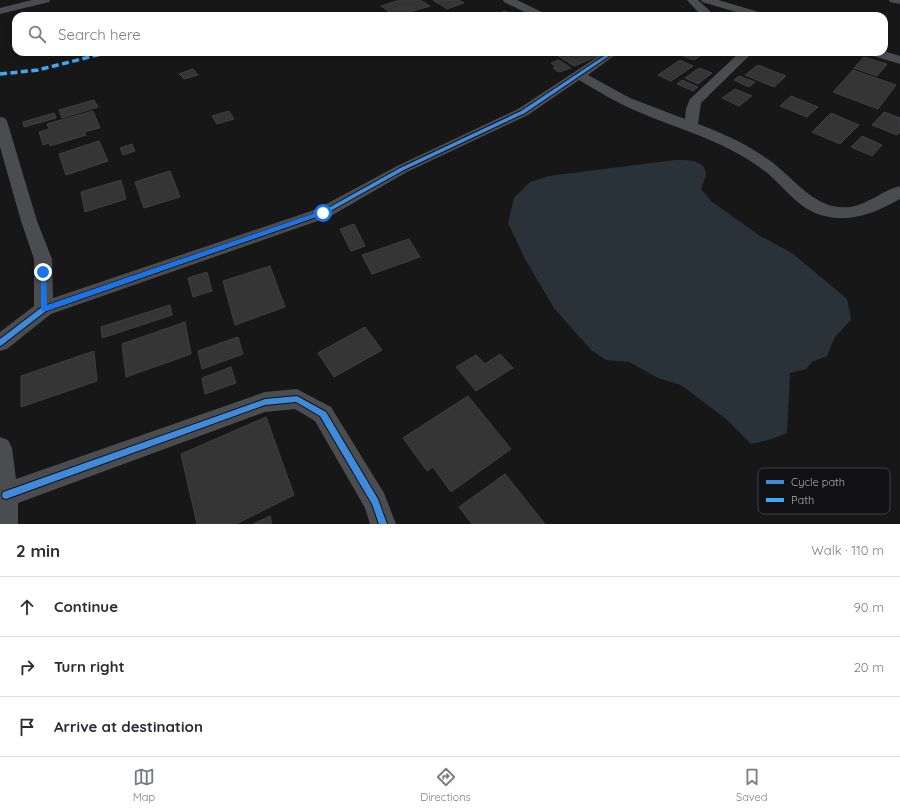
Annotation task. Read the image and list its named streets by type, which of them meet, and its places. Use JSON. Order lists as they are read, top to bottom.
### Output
{
  "legend": ["Cycle path", "Path"],
  "page": {
    "search": "Search here",
    "heading": ["2 min", "Walk · 110 m"],
    "list": [
      ["Continue", "90 m"],
      ["Turn right", "20 m"],
      "Arrive at destination"
    ],
    "nav": ["Map", "Directions", "Saved"]
  }
}
